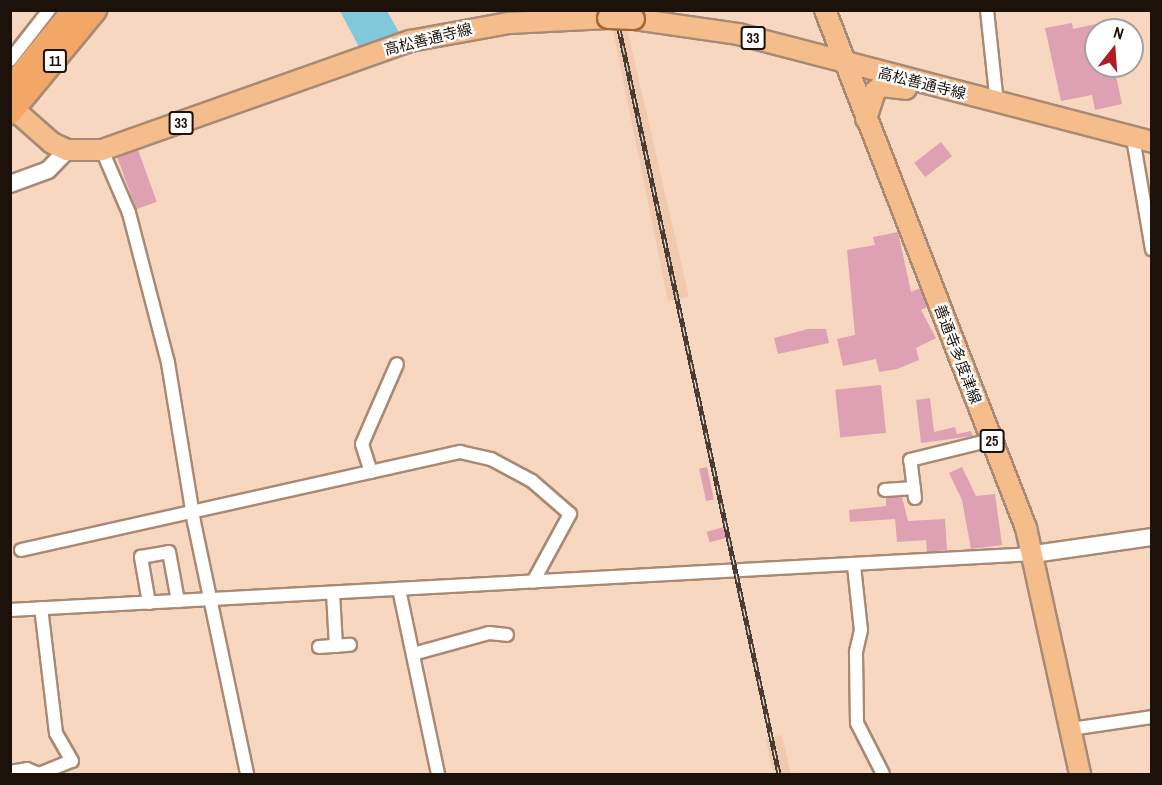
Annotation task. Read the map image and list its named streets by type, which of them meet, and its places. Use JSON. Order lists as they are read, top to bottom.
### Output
{
  "streets": {
    "highway": ["11"],
    "main road": [
      "33",
      "高松善通寺線",
      "善通寺多度津線",
      "25"
    ]
  },
  "crossings": [
    ["高松善通寺線", "善通寺多度津線"]
  ],
  "north": "top"
}
